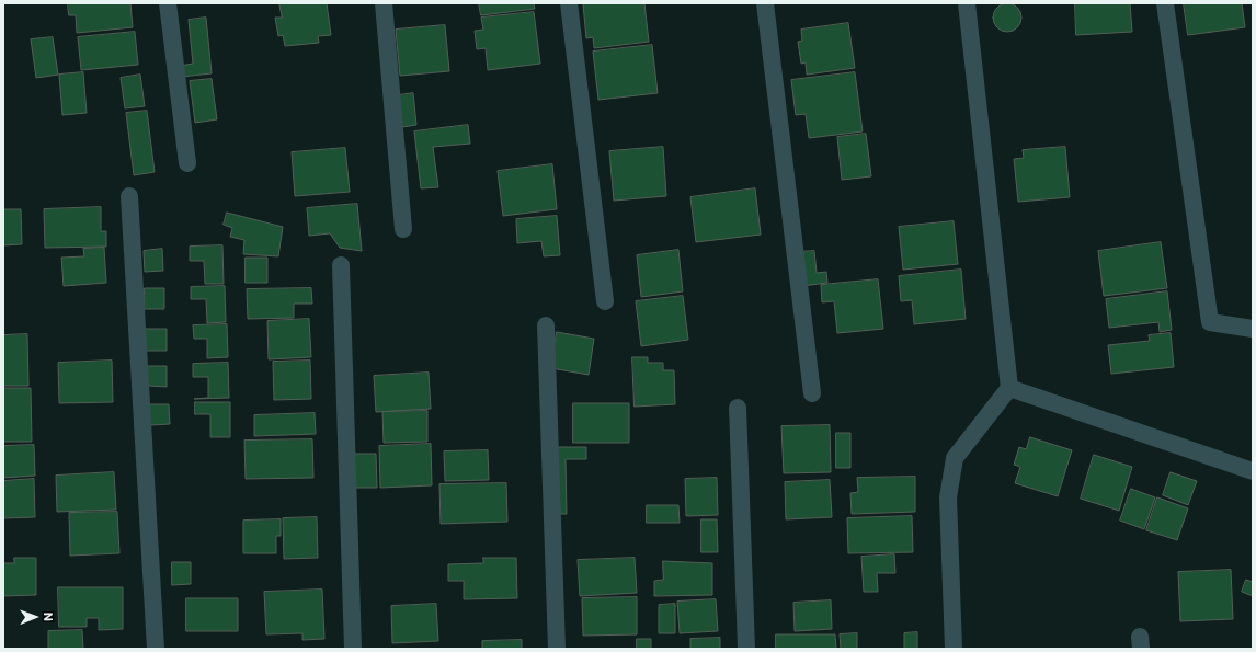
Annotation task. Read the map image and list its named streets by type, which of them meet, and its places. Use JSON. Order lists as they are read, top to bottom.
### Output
{
  "north": "right"
}
